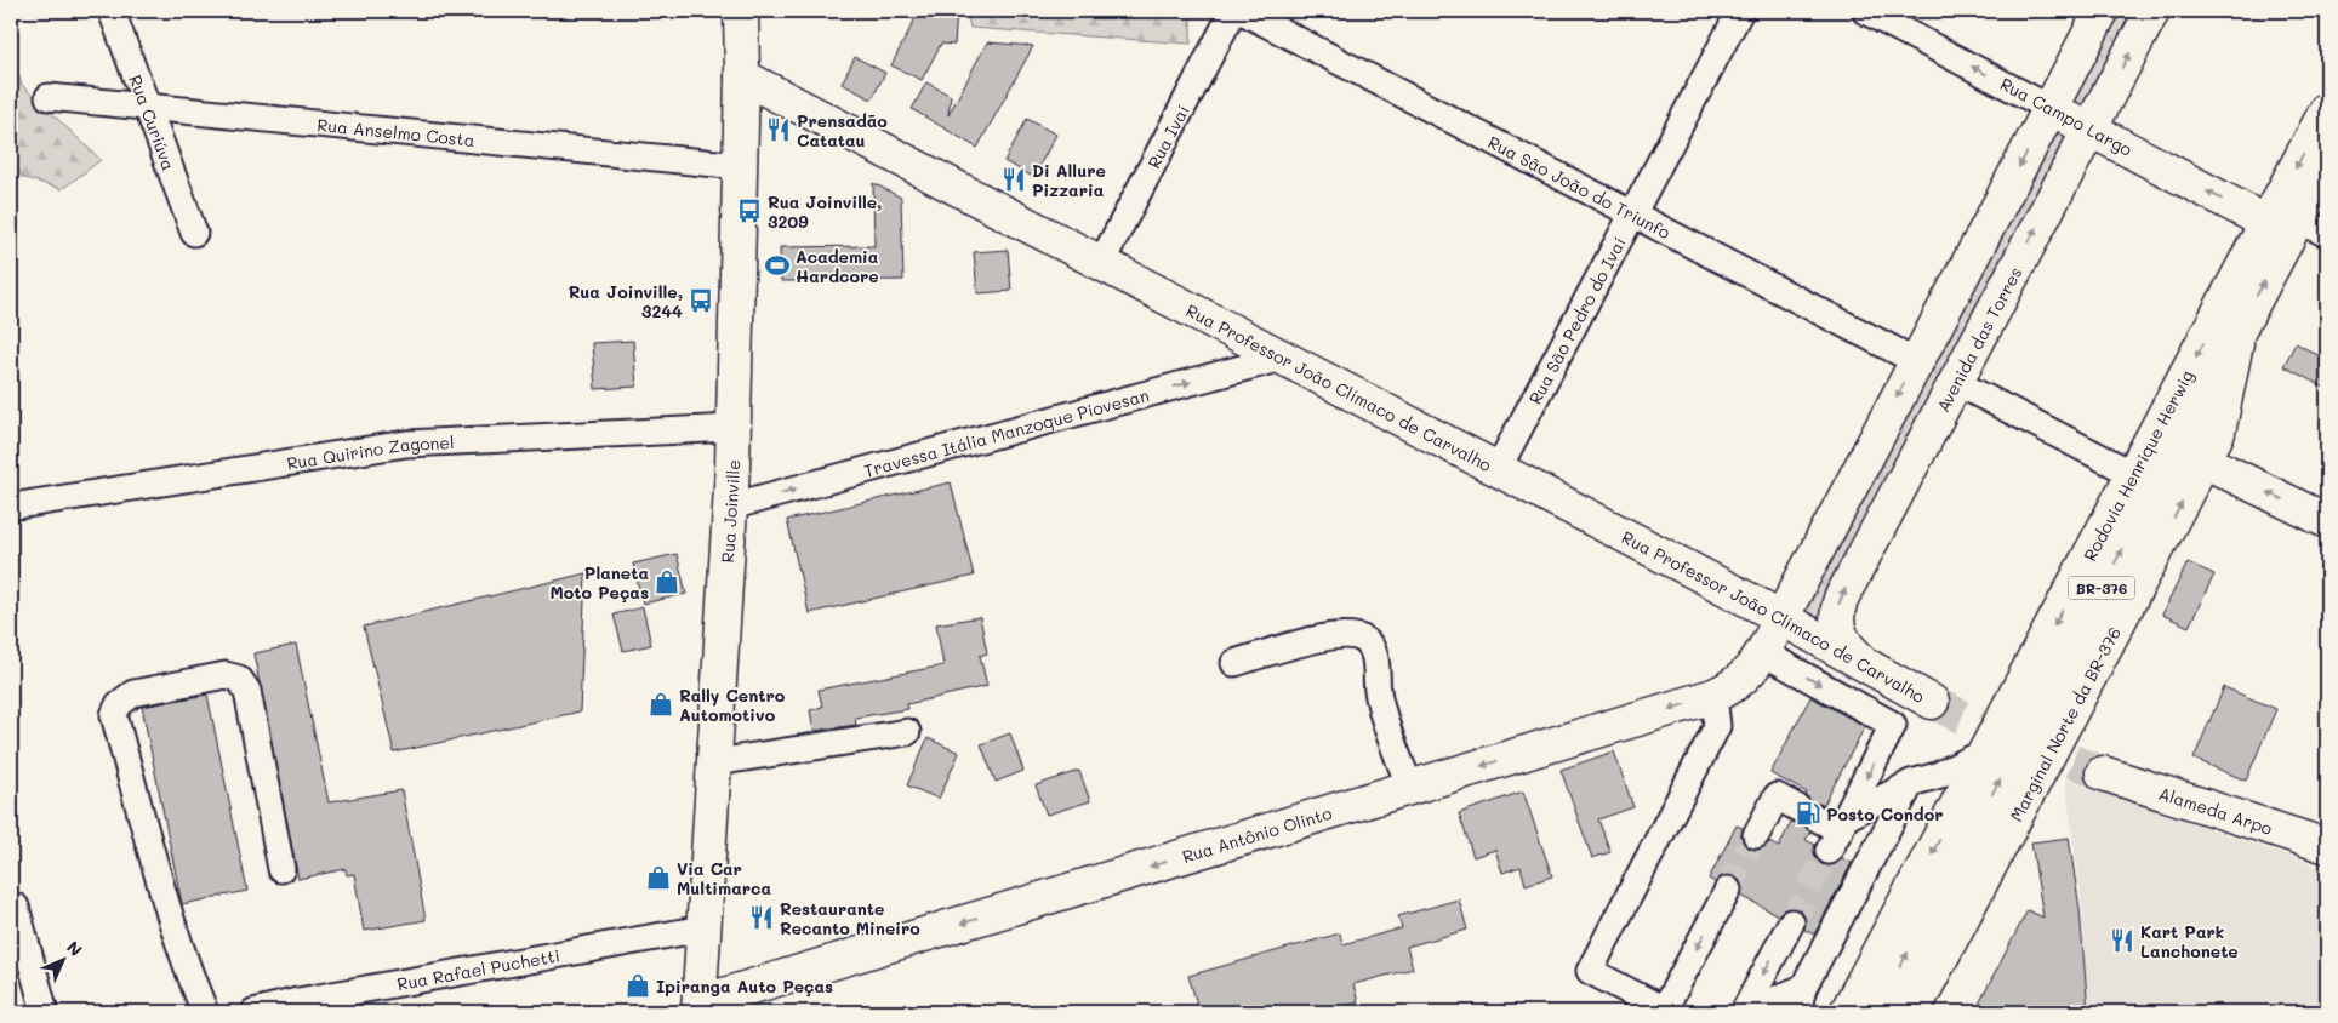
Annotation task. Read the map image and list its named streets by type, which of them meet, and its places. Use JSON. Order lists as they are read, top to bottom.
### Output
{
  "streets": {
    "main road": [
      "Rua Campo Largo",
      "Avenida das Torres",
      "Rua Professor João Clímaco de Carvalho",
      "Rodovia Henrique Herwig",
      "Rua Joinville",
      "BR-376",
      "Marginal Norte da BR-376",
      "Alameda Arpo",
      "Rua Antônio Olinto"
    ],
    "street": [
      "Rua Curiúva",
      "Rua Anselmo Costa",
      "Rua Ivaí",
      "Rua São João do Triunfo",
      "Rua São Pedro do Ivaí",
      "Travessa Itália Manzoque Piovesan",
      "Rua Quirino Zagonel",
      "Rua Rafael Puchetti"
    ]
  },
  "crossings": [
    ["Rua Campo Largo", "Avenida das Torres"],
    ["Rua Campo Largo", "Rodovia Henrique Herwig"],
    ["Rua Curiúva", "Rua Anselmo Costa"],
    ["Rua Anselmo Costa", "Rua Joinville"],
    ["Rua Ivaí", "Rua Professor João Clímaco de Carvalho"],
    ["Rua São João do Triunfo", "Rua São Pedro do Ivaí"],
    ["Rua São Pedro do Ivaí", "Rua Professor João Clímaco de Carvalho"],
    ["Avenida das Torres", "Rua Professor João Clímaco de Carvalho"],
    ["Rua Professor João Clímaco de Carvalho", "Travessa Itália Manzoque Piovesan"],
    ["Rua Professor João Clímaco de Carvalho", "Rua Joinville"],
    ["Rua Professor João Clímaco de Carvalho", "Rua Antônio Olinto"],
    ["Travessa Itália Manzoque Piovesan", "Rua Joinville"],
    ["Rua Quirino Zagonel", "Rua Joinville"],
    ["Rodovia Henrique Herwig", "Marginal Norte da BR-376"],
    ["Rua Joinville", "Rua Antônio Olinto"],
    ["Rua Joinville", "Rua Rafael Puchetti"]
  ],
  "one_way": ["Travessa Itália Manzoque Piovesan", "Marginal Norte da BR-376", "Rua Antônio Olinto"],
  "places": {
    "restaurant": [
      "Prensadão Catatau",
      "Di Allure Pizzaria",
      "Restaurante Recanto Mineiro",
      "Kart Park Lanchonete"
    ],
    "bus stop": ["Rua Joinville, 3209", "Rua Joinville, 3244"],
    "sports": ["Academia Hardcore"],
    "shop": [
      "Planeta Moto Peças",
      "Rally Centro Automotivo",
      "Via Car Multimarca",
      "Ipiranga Auto Peças"
    ],
    "fuel station": ["Posto Condor"]
  },
  "north": "top right"
}
